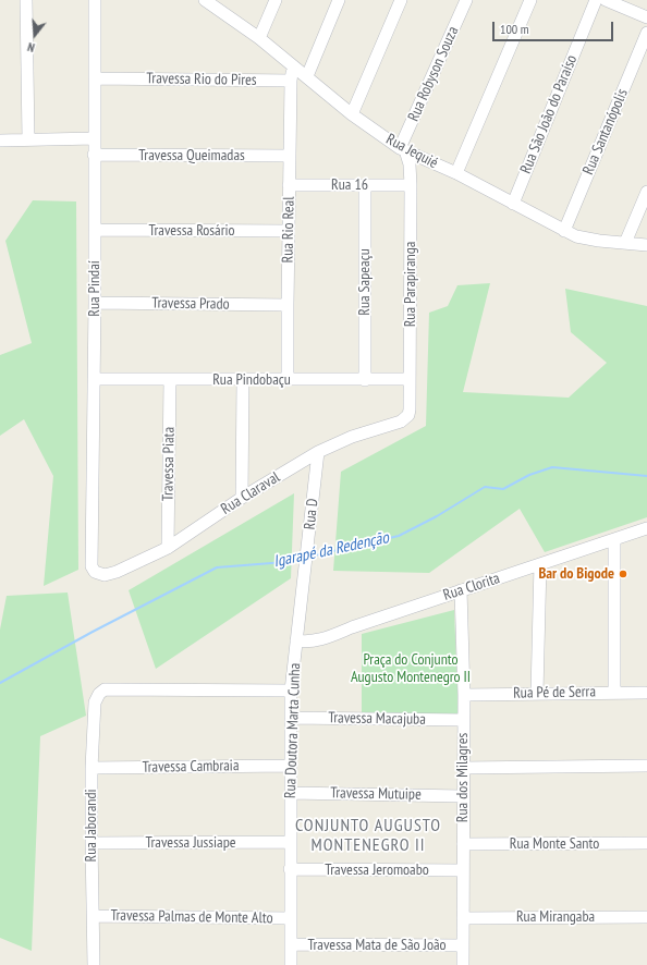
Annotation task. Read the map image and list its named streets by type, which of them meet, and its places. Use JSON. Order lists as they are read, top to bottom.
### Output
{
  "streets": {
    "street": [
      "Rua Robyson Souza",
      "Travessa Rio do Pires",
      "Rua São João do Paraíso",
      "Rua Santanópolis",
      "Rua Jequié",
      "Travessa Queimadas",
      "Rua 16",
      "Rua Rio Real",
      "Travessa Rosário",
      "Rua Sapeaçu",
      "Rua Parapiranga",
      "Rua Pindaí",
      "Travessa Prado",
      "Rua Pindobaçu",
      "Travessa Piata",
      "Rua Claraval",
      "Rua D",
      "Rua Clorita",
      "Rua Pé de Serra",
      "Travessa Macajuba",
      "Rua Doutora Marta Cunha",
      "Travessa Cambraia",
      "Rua dos Milagres",
      "Travessa Mutuipe",
      "Rua Jaborandi",
      "Travessa Jussiape",
      "Rua Monte Santo",
      "Travessa Jeromoabo",
      "Travessa Palmas de Monte Alto",
      "Rua Mirangaba",
      "Travessa Mata de São João"
    ]
  },
  "crossings": [
    ["Rua Robyson Souza", "Rua Jequié"],
    ["Rua Robyson Souza", "Rua Parapiranga"],
    ["Travessa Rio do Pires", "Rua Rio Real"],
    ["Travessa Rio do Pires", "Rua Pindaí"],
    ["Rua São João do Paraíso", "Rua Jequié"],
    ["Rua Santanópolis", "Rua Jequié"],
    ["Rua Jequié", "Rua Parapiranga"],
    ["Travessa Queimadas", "Rua Rio Real"],
    ["Travessa Queimadas", "Rua Pindaí"],
    ["Rua 16", "Rua Rio Real"],
    ["Rua 16", "Rua Sapeaçu"],
    ["Rua 16", "Rua Parapiranga"],
    ["Rua Rio Real", "Travessa Rosário"],
    ["Rua Rio Real", "Travessa Prado"],
    ["Rua Rio Real", "Rua Pindobaçu"],
    ["Travessa Rosário", "Rua Pindaí"],
    ["Rua Sapeaçu", "Rua Pindobaçu"],
    ["Rua Parapiranga", "Rua Pindobaçu"],
    ["Rua Parapiranga", "Rua Claraval"],
    ["Rua Pindaí", "Travessa Prado"],
    ["Rua Pindaí", "Rua Pindobaçu"],
    ["Rua Pindaí", "Rua Claraval"],
    ["Rua Pindobaçu", "Travessa Piata"],
    ["Travessa Piata", "Rua Claraval"],
    ["Rua Claraval", "Rua D"],
    ["Rua D", "Rua Doutora Marta Cunha"],
    ["Rua Clorita", "Rua Doutora Marta Cunha"],
    ["Rua Clorita", "Rua dos Milagres"],
    ["Rua Pé de Serra", "Rua dos Milagres"],
    ["Travessa Macajuba", "Rua Doutora Marta Cunha"],
    ["Travessa Macajuba", "Rua dos Milagres"],
    ["Rua Doutora Marta Cunha", "Travessa Cambraia"],
    ["Rua Doutora Marta Cunha", "Travessa Mutuipe"],
    ["Rua Doutora Marta Cunha", "Rua Jaborandi"],
    ["Rua Doutora Marta Cunha", "Travessa Jussiape"],
    ["Rua Doutora Marta Cunha", "Travessa Jeromoabo"],
    ["Rua Doutora Marta Cunha", "Travessa Palmas de Monte Alto"],
    ["Rua Doutora Marta Cunha", "Travessa Mata de São João"],
    ["Travessa Cambraia", "Rua Jaborandi"],
    ["Rua dos Milagres", "Travessa Mutuipe"],
    ["Rua dos Milagres", "Rua Monte Santo"],
    ["Rua dos Milagres", "Travessa Jeromoabo"],
    ["Rua dos Milagres", "Rua Mirangaba"],
    ["Rua dos Milagres", "Travessa Mata de São João"],
    ["Rua Jaborandi", "Travessa Jussiape"],
    ["Rua Jaborandi", "Travessa Palmas de Monte Alto"]
  ],
  "districts": ["CONJUNTO AUGUSTO MONTENEGRO II"],
  "water": ["Igarapé da Redenção"],
  "parks": ["Praça do Conjunto Augusto Montenegro II"],
  "places": ["Bar do Bigode"],
  "scale_bar": "100 m",
  "north": "bottom"
}
